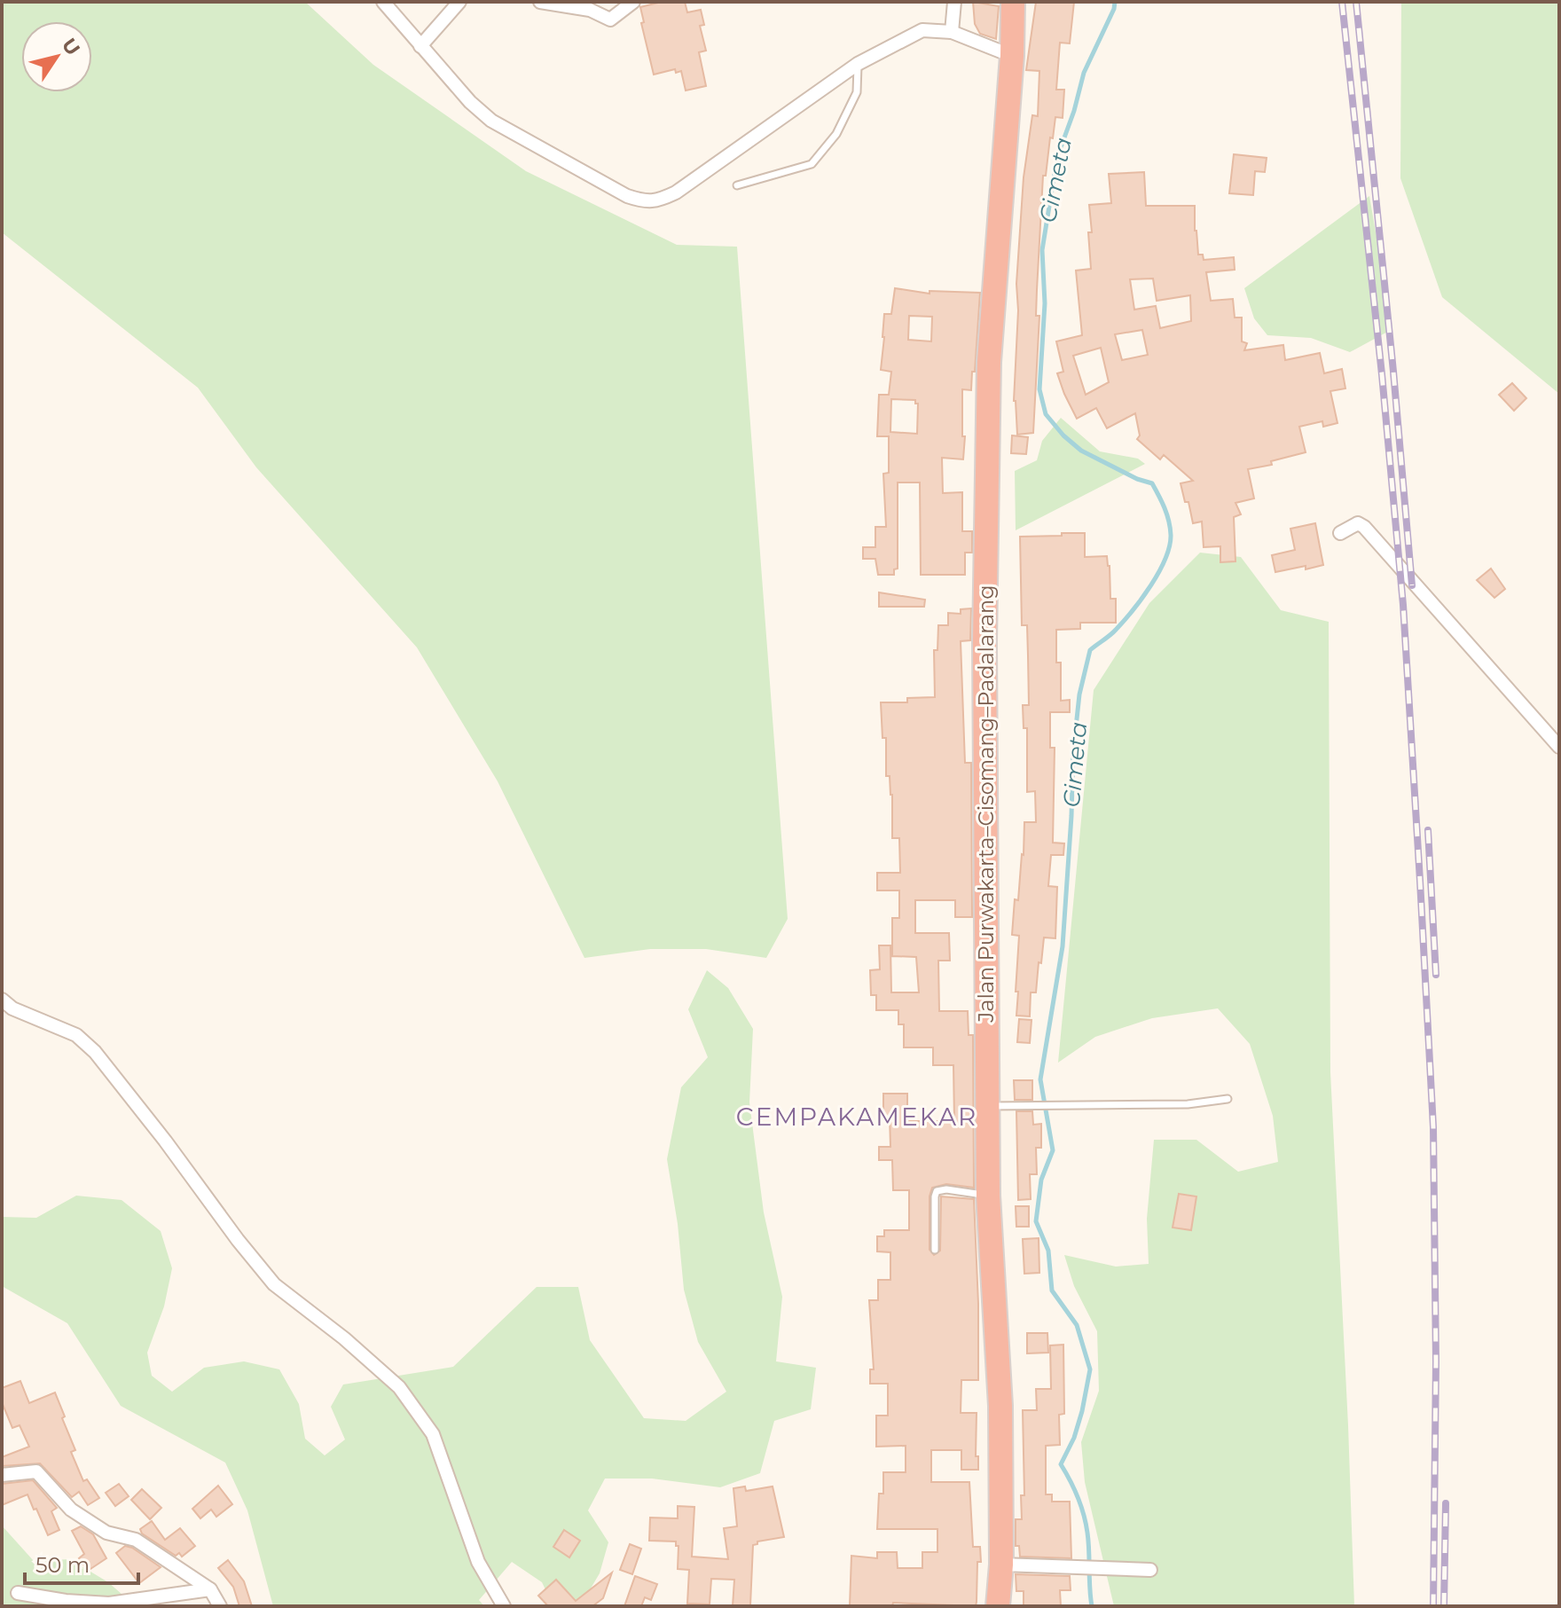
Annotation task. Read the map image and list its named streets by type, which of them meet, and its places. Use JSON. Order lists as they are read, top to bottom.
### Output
{
  "streets": {
    "highway": ["Jalan Purwakarta–Cisomang–Padalarang"]
  },
  "districts": ["CEMPAKAMEKAR"],
  "water": ["Cimeta"],
  "scale_bar": "50 m",
  "north": "top right"
}
